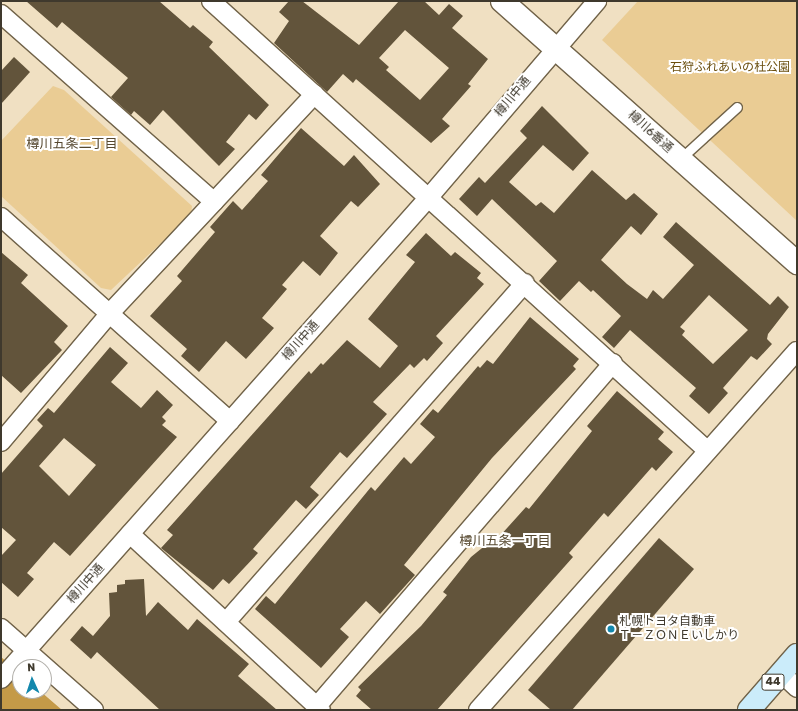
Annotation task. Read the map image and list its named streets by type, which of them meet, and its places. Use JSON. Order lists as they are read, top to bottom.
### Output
{
  "streets": {
    "main road": ["44"],
    "street": ["樽川中通", "樽川6番通"]
  },
  "crossings": [
    ["樽川中通", "樽川6番通"]
  ],
  "districts": ["樽川五条二丁目", "樽川五条一丁目"],
  "parks": ["石狩ふれあいの杜公園"],
  "places": ["札幌トヨタ自動車 Ｔ－ＺＯＮＥいしかり"],
  "north": "top"
}
